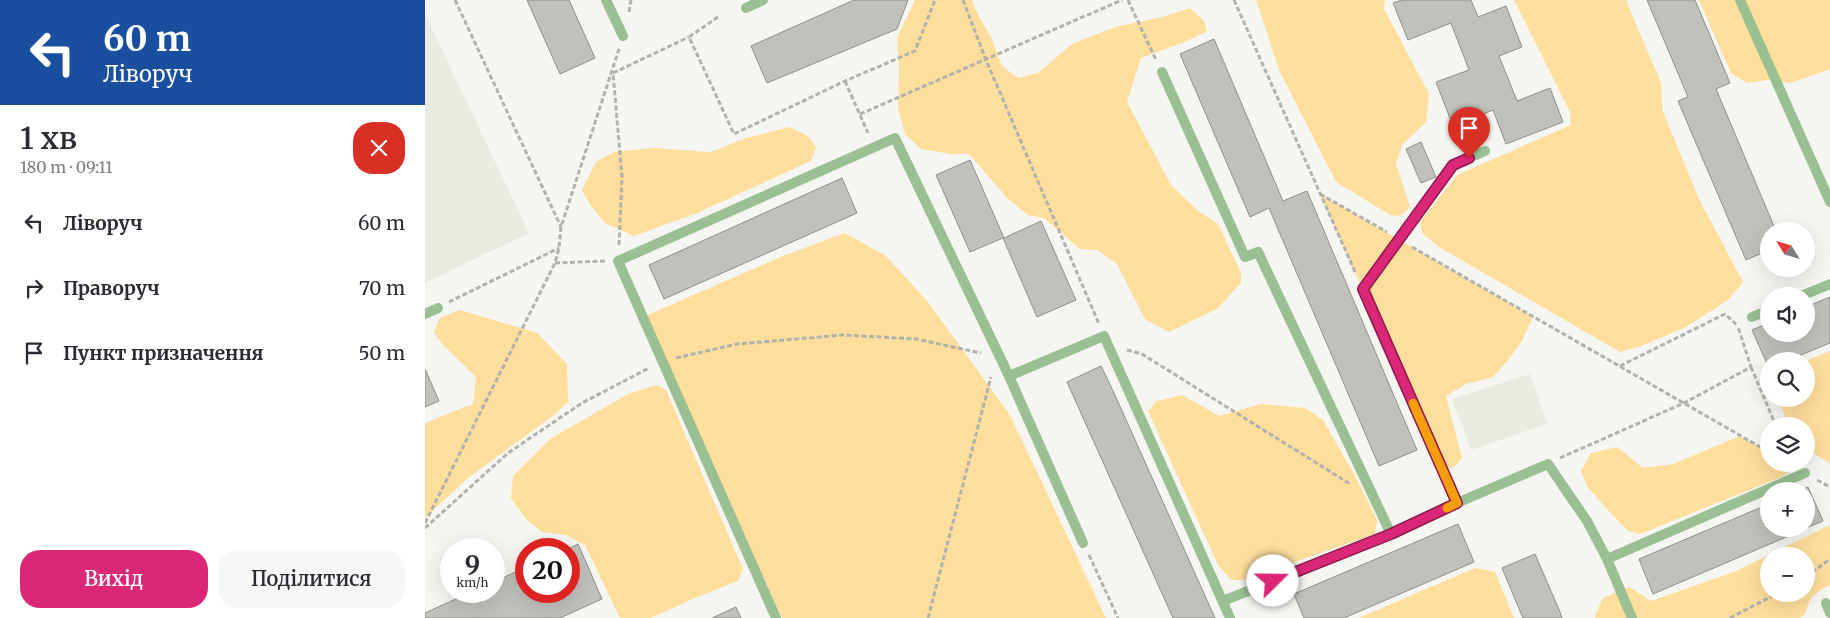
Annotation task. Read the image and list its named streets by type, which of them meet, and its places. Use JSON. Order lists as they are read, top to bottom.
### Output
{
  "north": "top left",
  "page": {
    "turn": ["60 m", "Ліворуч"],
    "heading": ["1 хв", "180 m · 09:11"],
    "list": [
      {
        "name": "Ліворуч",
        "value": "60 m"
      },
      {
        "name": "Праворуч",
        "value": "70 m"
      },
      {
        "name": "Пункт призначення",
        "value": "50 m"
      }
    ],
    "map_buttons": ["+", "−"],
    "speed": "9 km/h",
    "limit": "20",
    "buttons": ["Вихід", "Поділитися"]
  }
}
